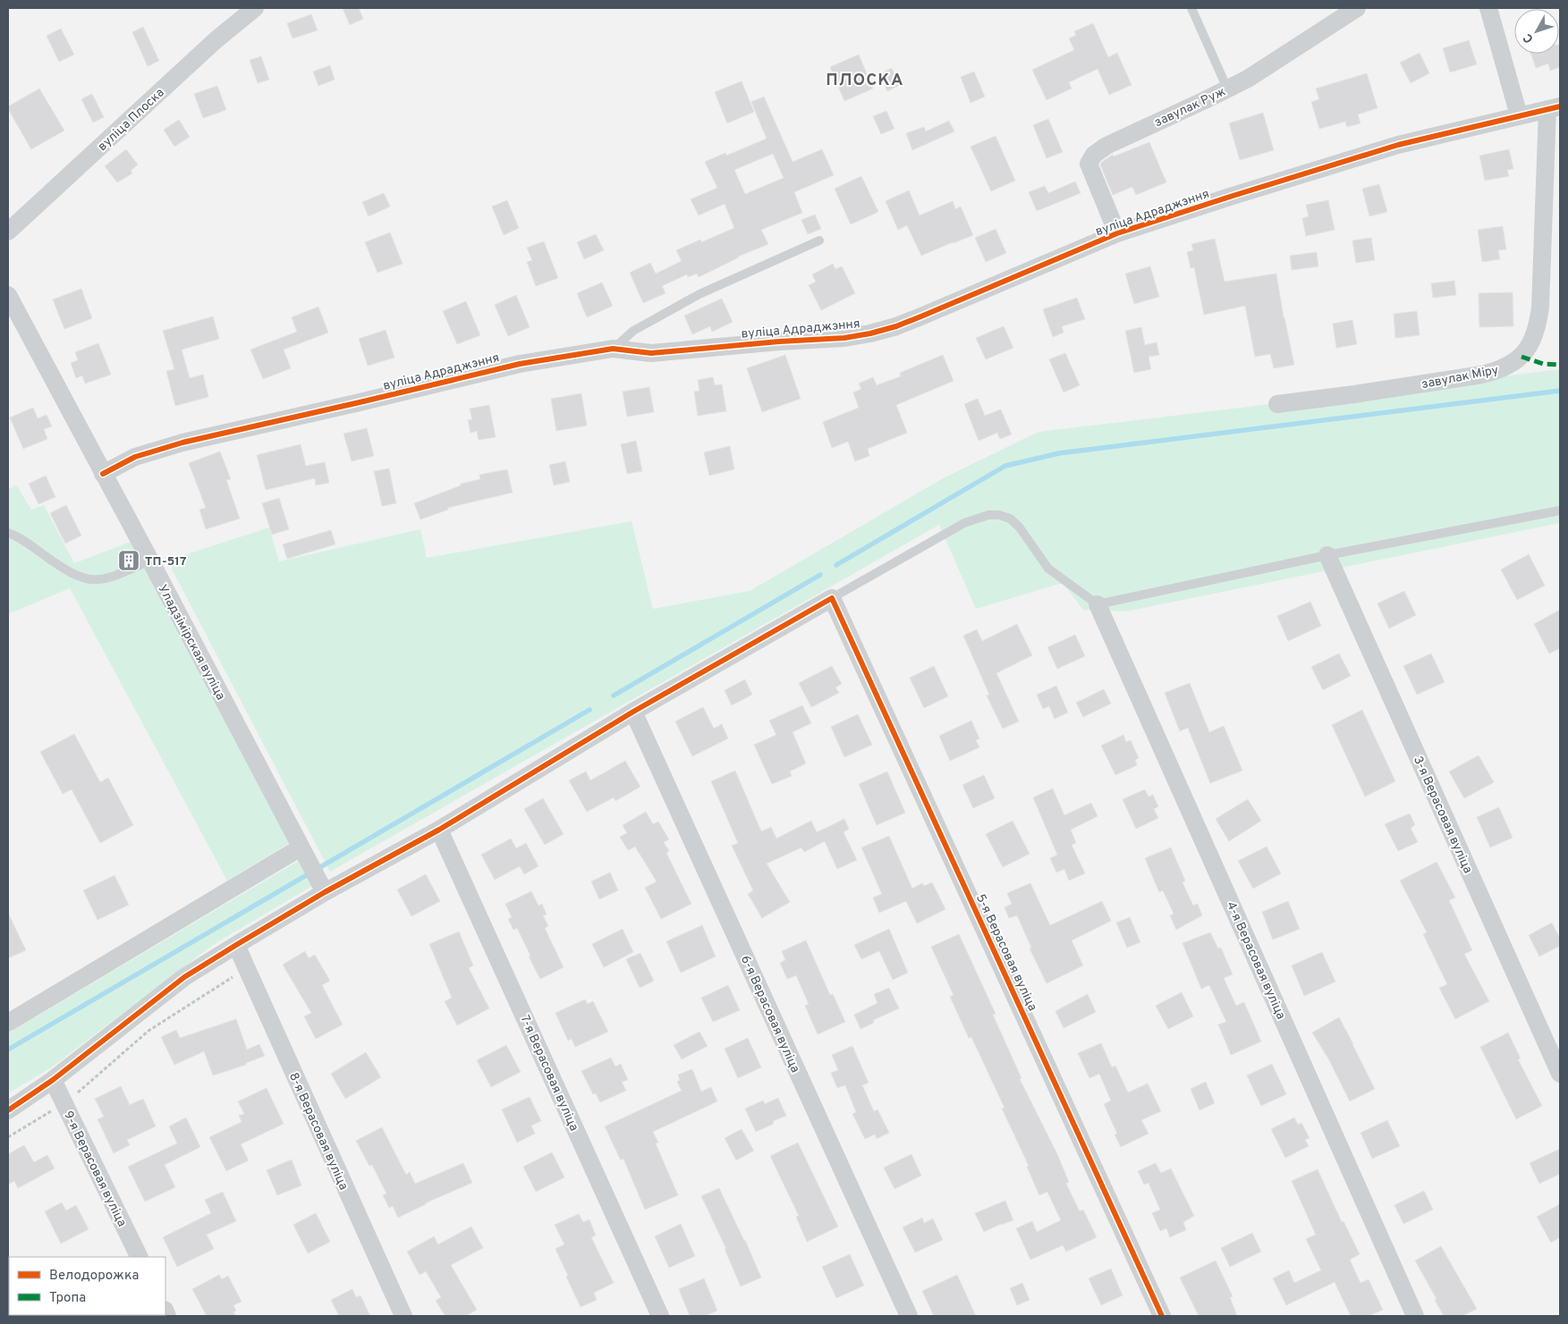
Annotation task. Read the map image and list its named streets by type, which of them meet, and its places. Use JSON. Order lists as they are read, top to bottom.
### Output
{
  "streets": {
    "street": [
      "завулак Руж",
      "вуліца Плоска",
      "вуліца Адраджэння",
      "завулак Міру",
      "Уладзімірская вуліца",
      "3-я Верасовая вуліца",
      "5-я Верасовая вуліца",
      "4-я Верасовая вуліца",
      "6-я Верасовая вуліца",
      "7-я Верасовая вуліца",
      "8-я Верасовая вуліца",
      "9-я Верасовая вуліца"
    ]
  },
  "crossings": [
    ["завулак Руж", "вуліца Адраджэння"],
    ["вуліца Адраджэння", "завулак Міру"],
    ["вуліца Адраджэння", "Уладзімірская вуліца"]
  ],
  "districts": ["ПЛОСКА"],
  "places": {
    "building": ["ТП-517"]
  },
  "legend": ["Велодорожка", "Тропа"],
  "north": "bottom left"
}
